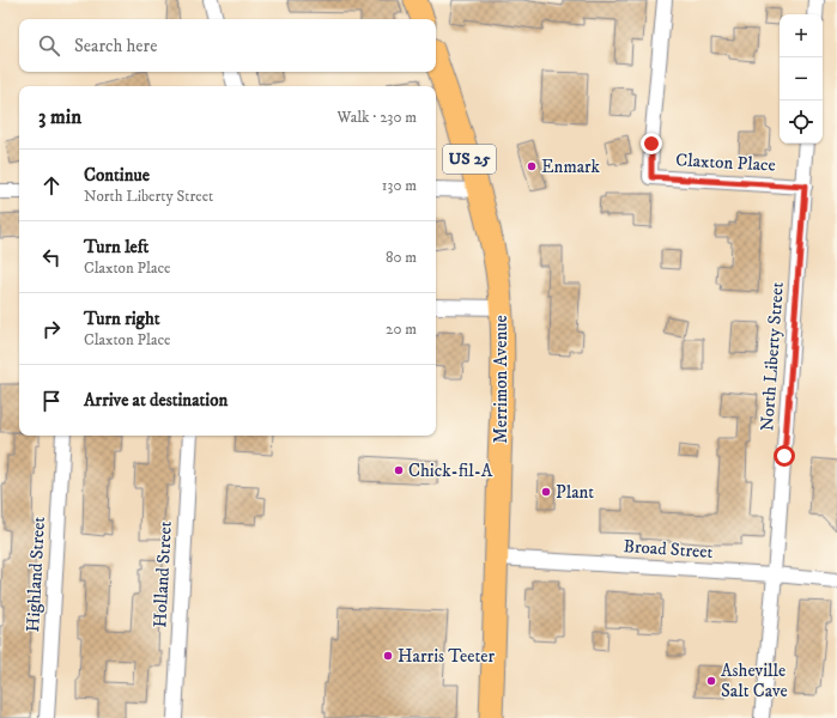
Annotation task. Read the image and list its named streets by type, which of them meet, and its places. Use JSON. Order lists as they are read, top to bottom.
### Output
{
  "streets": {
    "main road": ["US 25", "Merrimon Avenue"],
    "street": [
      "Claxton Place",
      "North Liberty Street",
      "Broad Street",
      "Highland Street",
      "Holland Street"
    ]
  },
  "crossings": [
    ["Claxton Place", "North Liberty Street"],
    ["North Liberty Street", "Broad Street"],
    ["Merrimon Avenue", "Broad Street"]
  ],
  "places": [
    "Enmark",
    "Chick-fil-A",
    "Plant",
    "Harris Teeter",
    "Asheville Salt Cave"
  ],
  "page": {
    "map_buttons": ["+", "−"],
    "search": "Search here",
    "heading": ["3 min", "Walk · 230 m"],
    "list": [
      ["Continue", "North Liberty Street", "130 m"],
      ["Turn left", "Claxton Place", "80 m"],
      ["Turn right", "Claxton Place", "20 m"],
      "Arrive at destination"
    ]
  }
}
